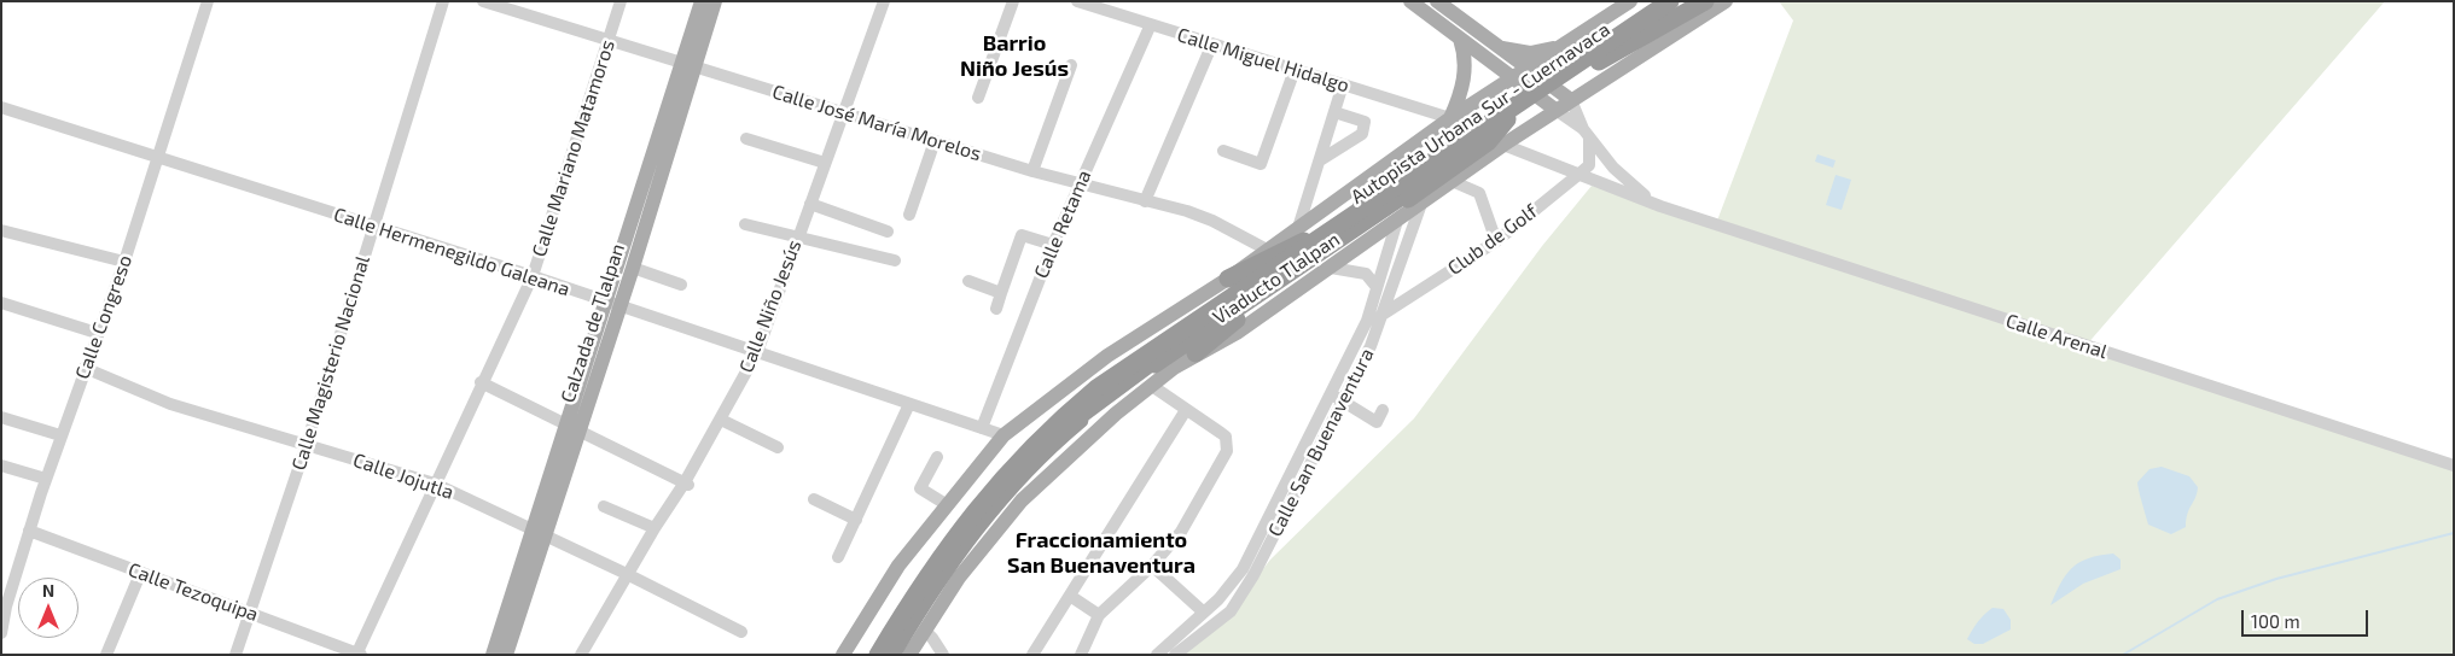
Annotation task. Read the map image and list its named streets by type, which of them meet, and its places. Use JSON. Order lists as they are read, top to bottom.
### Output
{
  "streets": {
    "highway": ["Autopista Urbana Sur - Cuernavaca", "Viaducto Tlalpan"],
    "main road": ["Calzada de Tlalpan"],
    "street": [
      "Calle Miguel Hidalgo",
      "Calle José María Morelos",
      "Calle Mariano Matamoros",
      "Calle Retama",
      "Club de Golf",
      "Calle Hermenegildo Galeana",
      "Calle Niño Jesús",
      "Calle Congreso",
      "Calle Arenal",
      "Calle Magisterio Nacional",
      "Calle San Buenaventura",
      "Calle Jojutla",
      "Calle Tezoquipa"
    ]
  },
  "crossings": [
    ["Calle Miguel Hidalgo", "Calle Retama"],
    ["Calle Miguel Hidalgo", "Viaducto Tlalpan"],
    ["Autopista Urbana Sur - Cuernavaca", "Viaducto Tlalpan"],
    ["Calle José María Morelos", "Calle Mariano Matamoros"],
    ["Calle José María Morelos", "Calle Retama"],
    ["Calle José María Morelos", "Viaducto Tlalpan"],
    ["Calle José María Morelos", "Calle Niño Jesús"],
    ["Calle José María Morelos", "Calzada de Tlalpan"],
    ["Calle Mariano Matamoros", "Calle Hermenegildo Galeana"],
    ["Calle Mariano Matamoros", "Calle Jojutla"],
    ["Calle Mariano Matamoros", "Calle Tezoquipa"],
    ["Calle Retama", "Calle Hermenegildo Galeana"],
    ["Club de Golf", "Calle San Buenaventura"],
    ["Calle Hermenegildo Galeana", "Viaducto Tlalpan"],
    ["Calle Hermenegildo Galeana", "Calle Niño Jesús"],
    ["Calle Hermenegildo Galeana", "Calle Congreso"],
    ["Calle Hermenegildo Galeana", "Calzada de Tlalpan"],
    ["Calle Hermenegildo Galeana", "Calle Magisterio Nacional"],
    ["Viaducto Tlalpan", "Calle San Buenaventura"],
    ["Calle Niño Jesús", "Calle Jojutla"],
    ["Calle Congreso", "Calle Jojutla"],
    ["Calle Congreso", "Calle Tezoquipa"],
    ["Calzada de Tlalpan", "Calle Jojutla"],
    ["Calle Magisterio Nacional", "Calle Jojutla"],
    ["Calle Magisterio Nacional", "Calle Tezoquipa"]
  ],
  "districts": ["Barrio Niño Jesús", "Fraccionamiento San Buenaventura"],
  "scale_bar": "100 m",
  "north": "top"
}
